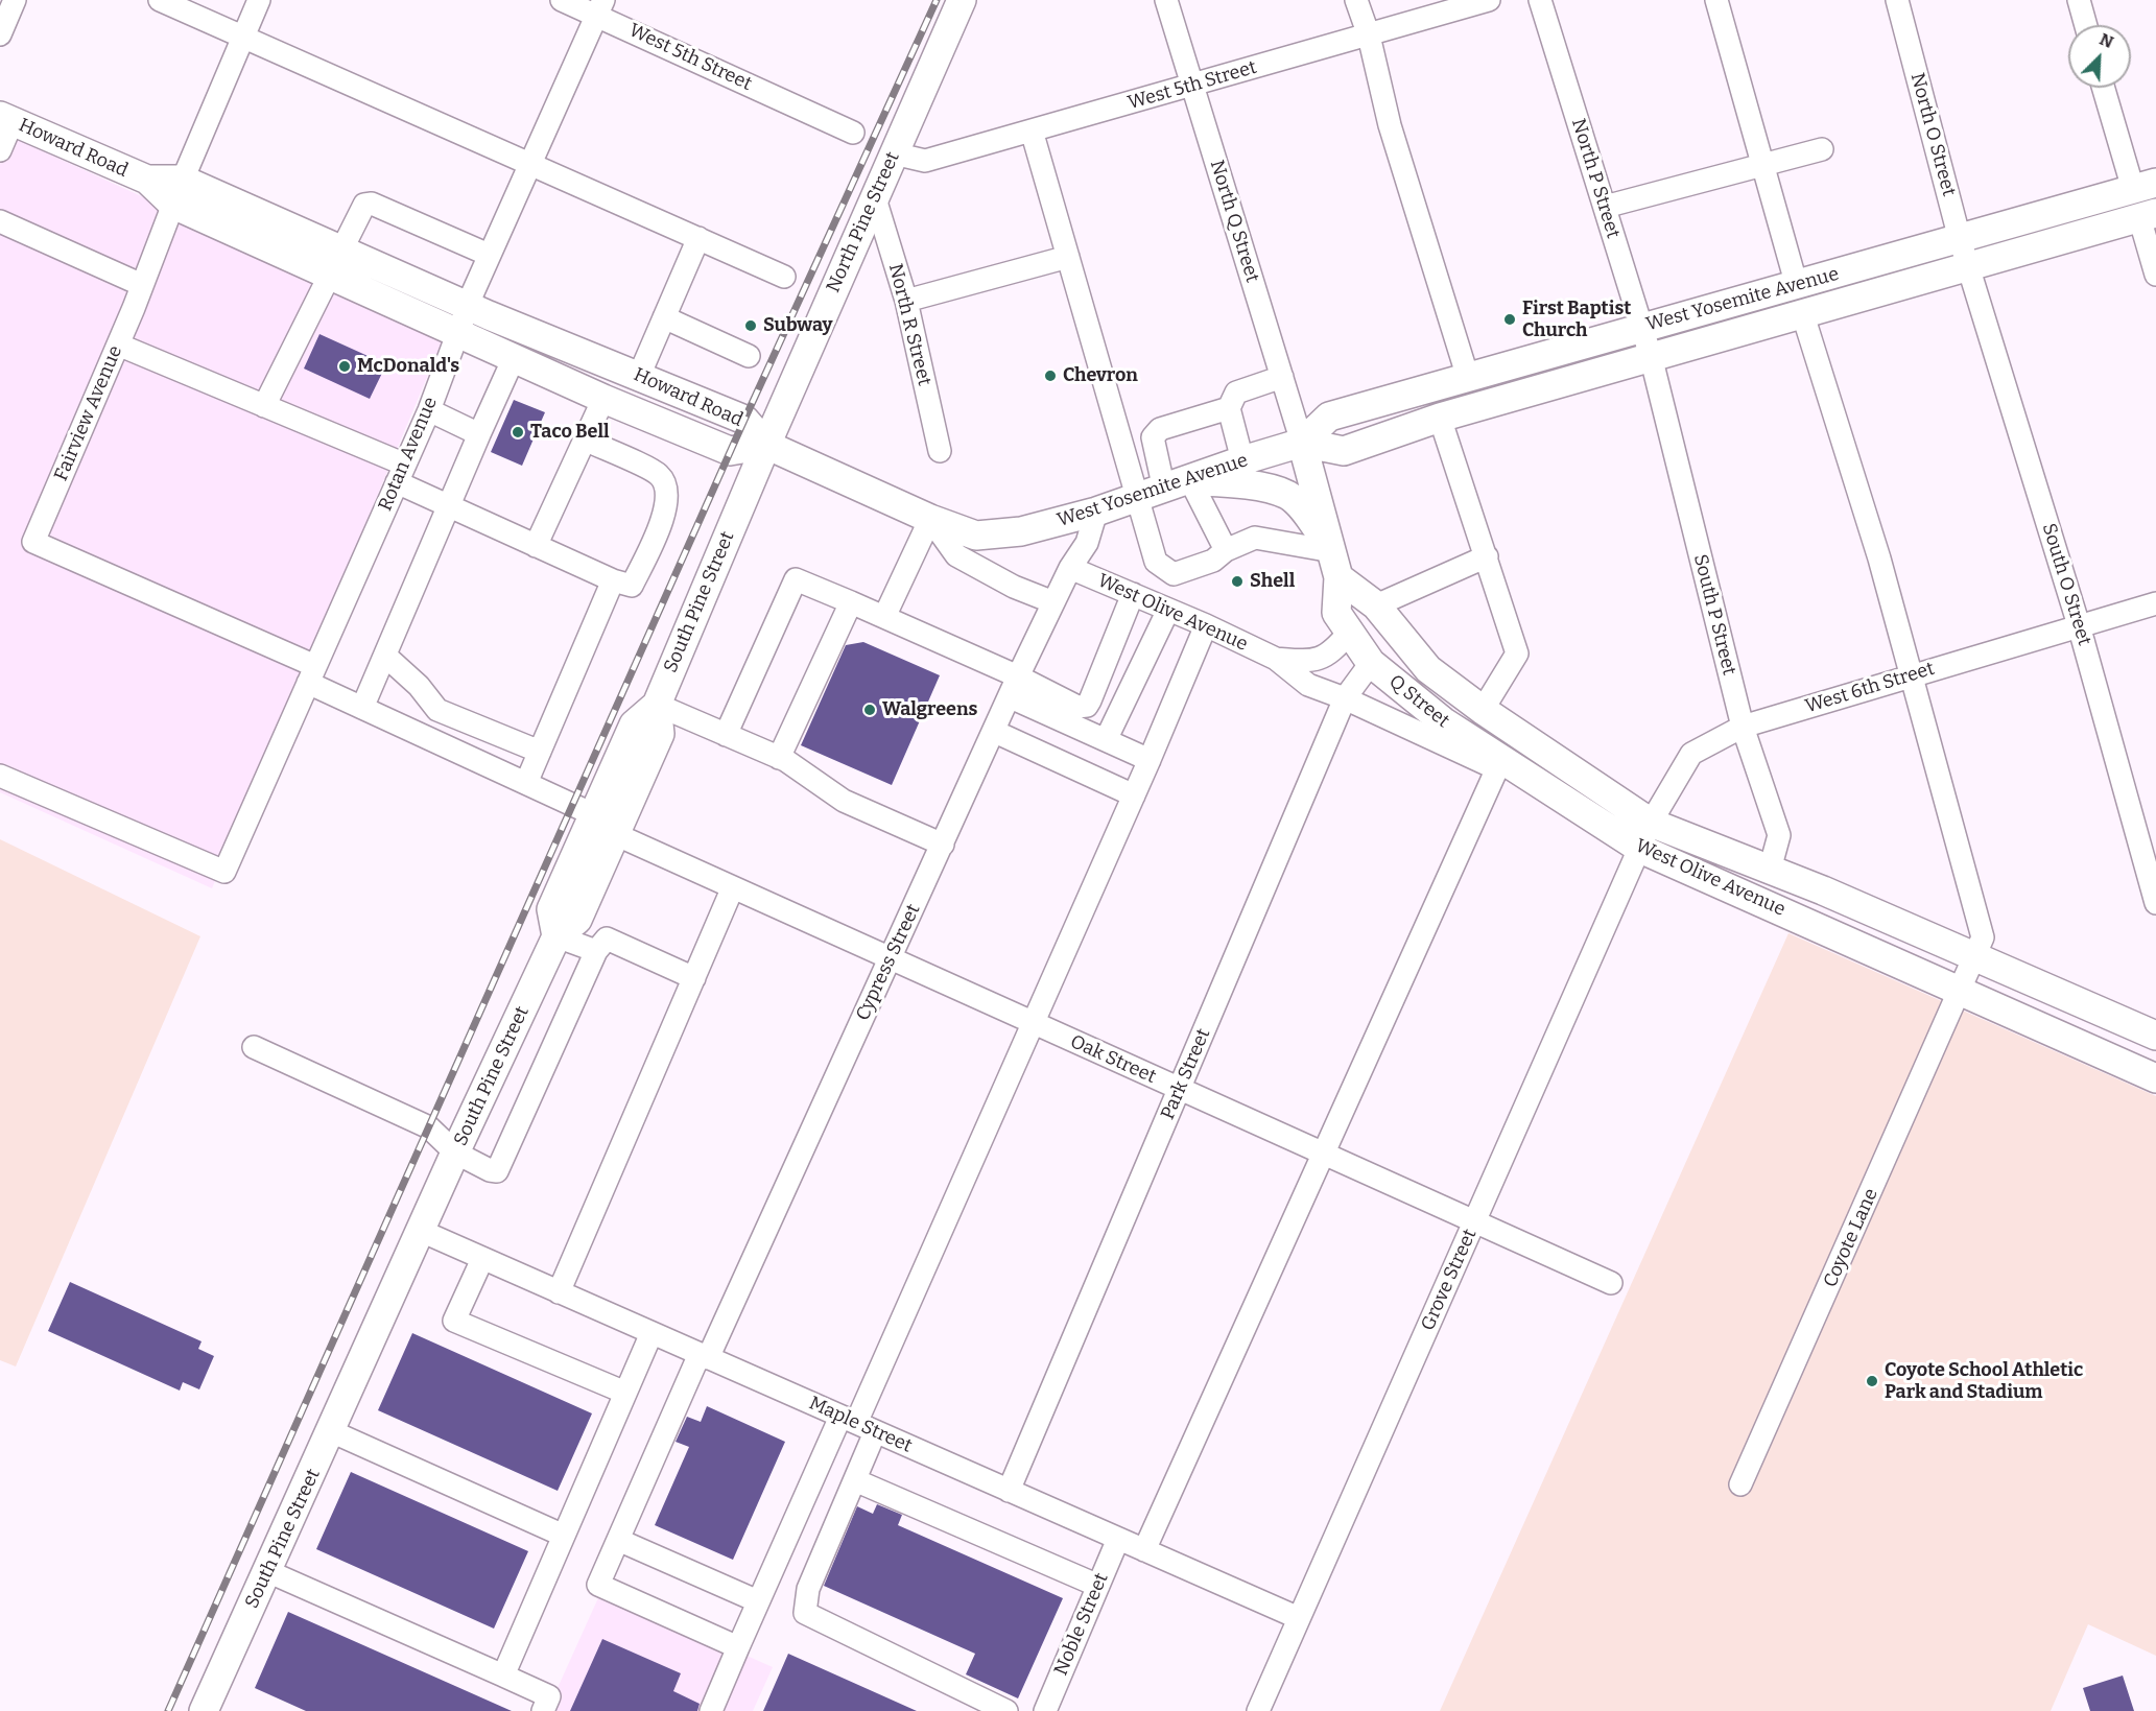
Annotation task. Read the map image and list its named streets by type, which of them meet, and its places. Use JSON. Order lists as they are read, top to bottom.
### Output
{
  "streets": {
    "main road": [
      "Howard Road",
      "North Pine Street",
      "West Yosemite Avenue",
      "South Pine Street",
      "West Olive Avenue",
      "Q Street"
    ],
    "street": [
      "West 5th Street",
      "North O Street",
      "North P Street",
      "North Q Street",
      "North R Street",
      "Fairview Avenue",
      "Rotan Avenue",
      "South O Street",
      "South P Street",
      "West 6th Street",
      "Cypress Street",
      "Oak Street",
      "Park Street",
      "Coyote Lane",
      "Grove Street",
      "Maple Street",
      "Noble Street"
    ]
  },
  "crossings": [
    ["West 5th Street", "North Q Street"],
    ["West 5th Street", "North Pine Street"],
    ["West 5th Street", "Rotan Avenue"],
    ["North O Street", "West Yosemite Avenue"],
    ["North O Street", "South O Street"],
    ["Howard Road", "North Pine Street"],
    ["Howard Road", "Fairview Avenue"],
    ["Howard Road", "Rotan Avenue"],
    ["Howard Road", "South Pine Street"],
    ["North P Street", "West Yosemite Avenue"],
    ["North P Street", "South P Street"],
    ["North Q Street", "West Yosemite Avenue"],
    ["North Q Street", "Q Street"],
    ["North Pine Street", "North R Street"],
    ["North Pine Street", "South Pine Street"],
    ["West Yosemite Avenue", "South O Street"],
    ["West Yosemite Avenue", "South P Street"],
    ["West Yosemite Avenue", "Q Street"],
    ["West Yosemite Avenue", "Cypress Street"],
    ["West Yosemite Avenue", "Coyote Lane"],
    ["Fairview Avenue", "Rotan Avenue"],
    ["South O Street", "West 6th Street"],
    ["South Pine Street", "Maple Street"],
    ["West Olive Avenue", "South P Street"],
    ["West Olive Avenue", "West 6th Street"],
    ["West Olive Avenue", "Q Street"],
    ["West Olive Avenue", "Cypress Street"],
    ["West Olive Avenue", "Park Street"],
    ["West Olive Avenue", "Coyote Lane"],
    ["West Olive Avenue", "Grove Street"],
    ["South P Street", "West 6th Street"],
    ["West 6th Street", "Coyote Lane"],
    ["West 6th Street", "Grove Street"],
    ["Q Street", "Park Street"],
    ["Cypress Street", "Oak Street"],
    ["Cypress Street", "Maple Street"],
    ["Oak Street", "Park Street"],
    ["Oak Street", "Grove Street"],
    ["Park Street", "Maple Street"],
    ["Grove Street", "Maple Street"],
    ["Maple Street", "Noble Street"]
  ],
  "places": [
    "First Baptist Church",
    "Subway",
    "McDonald's",
    "Chevron",
    "Taco Bell",
    "Shell",
    "Walgreens",
    "Coyote School Athletic Park and Stadium"
  ],
  "north": "top right"
}
